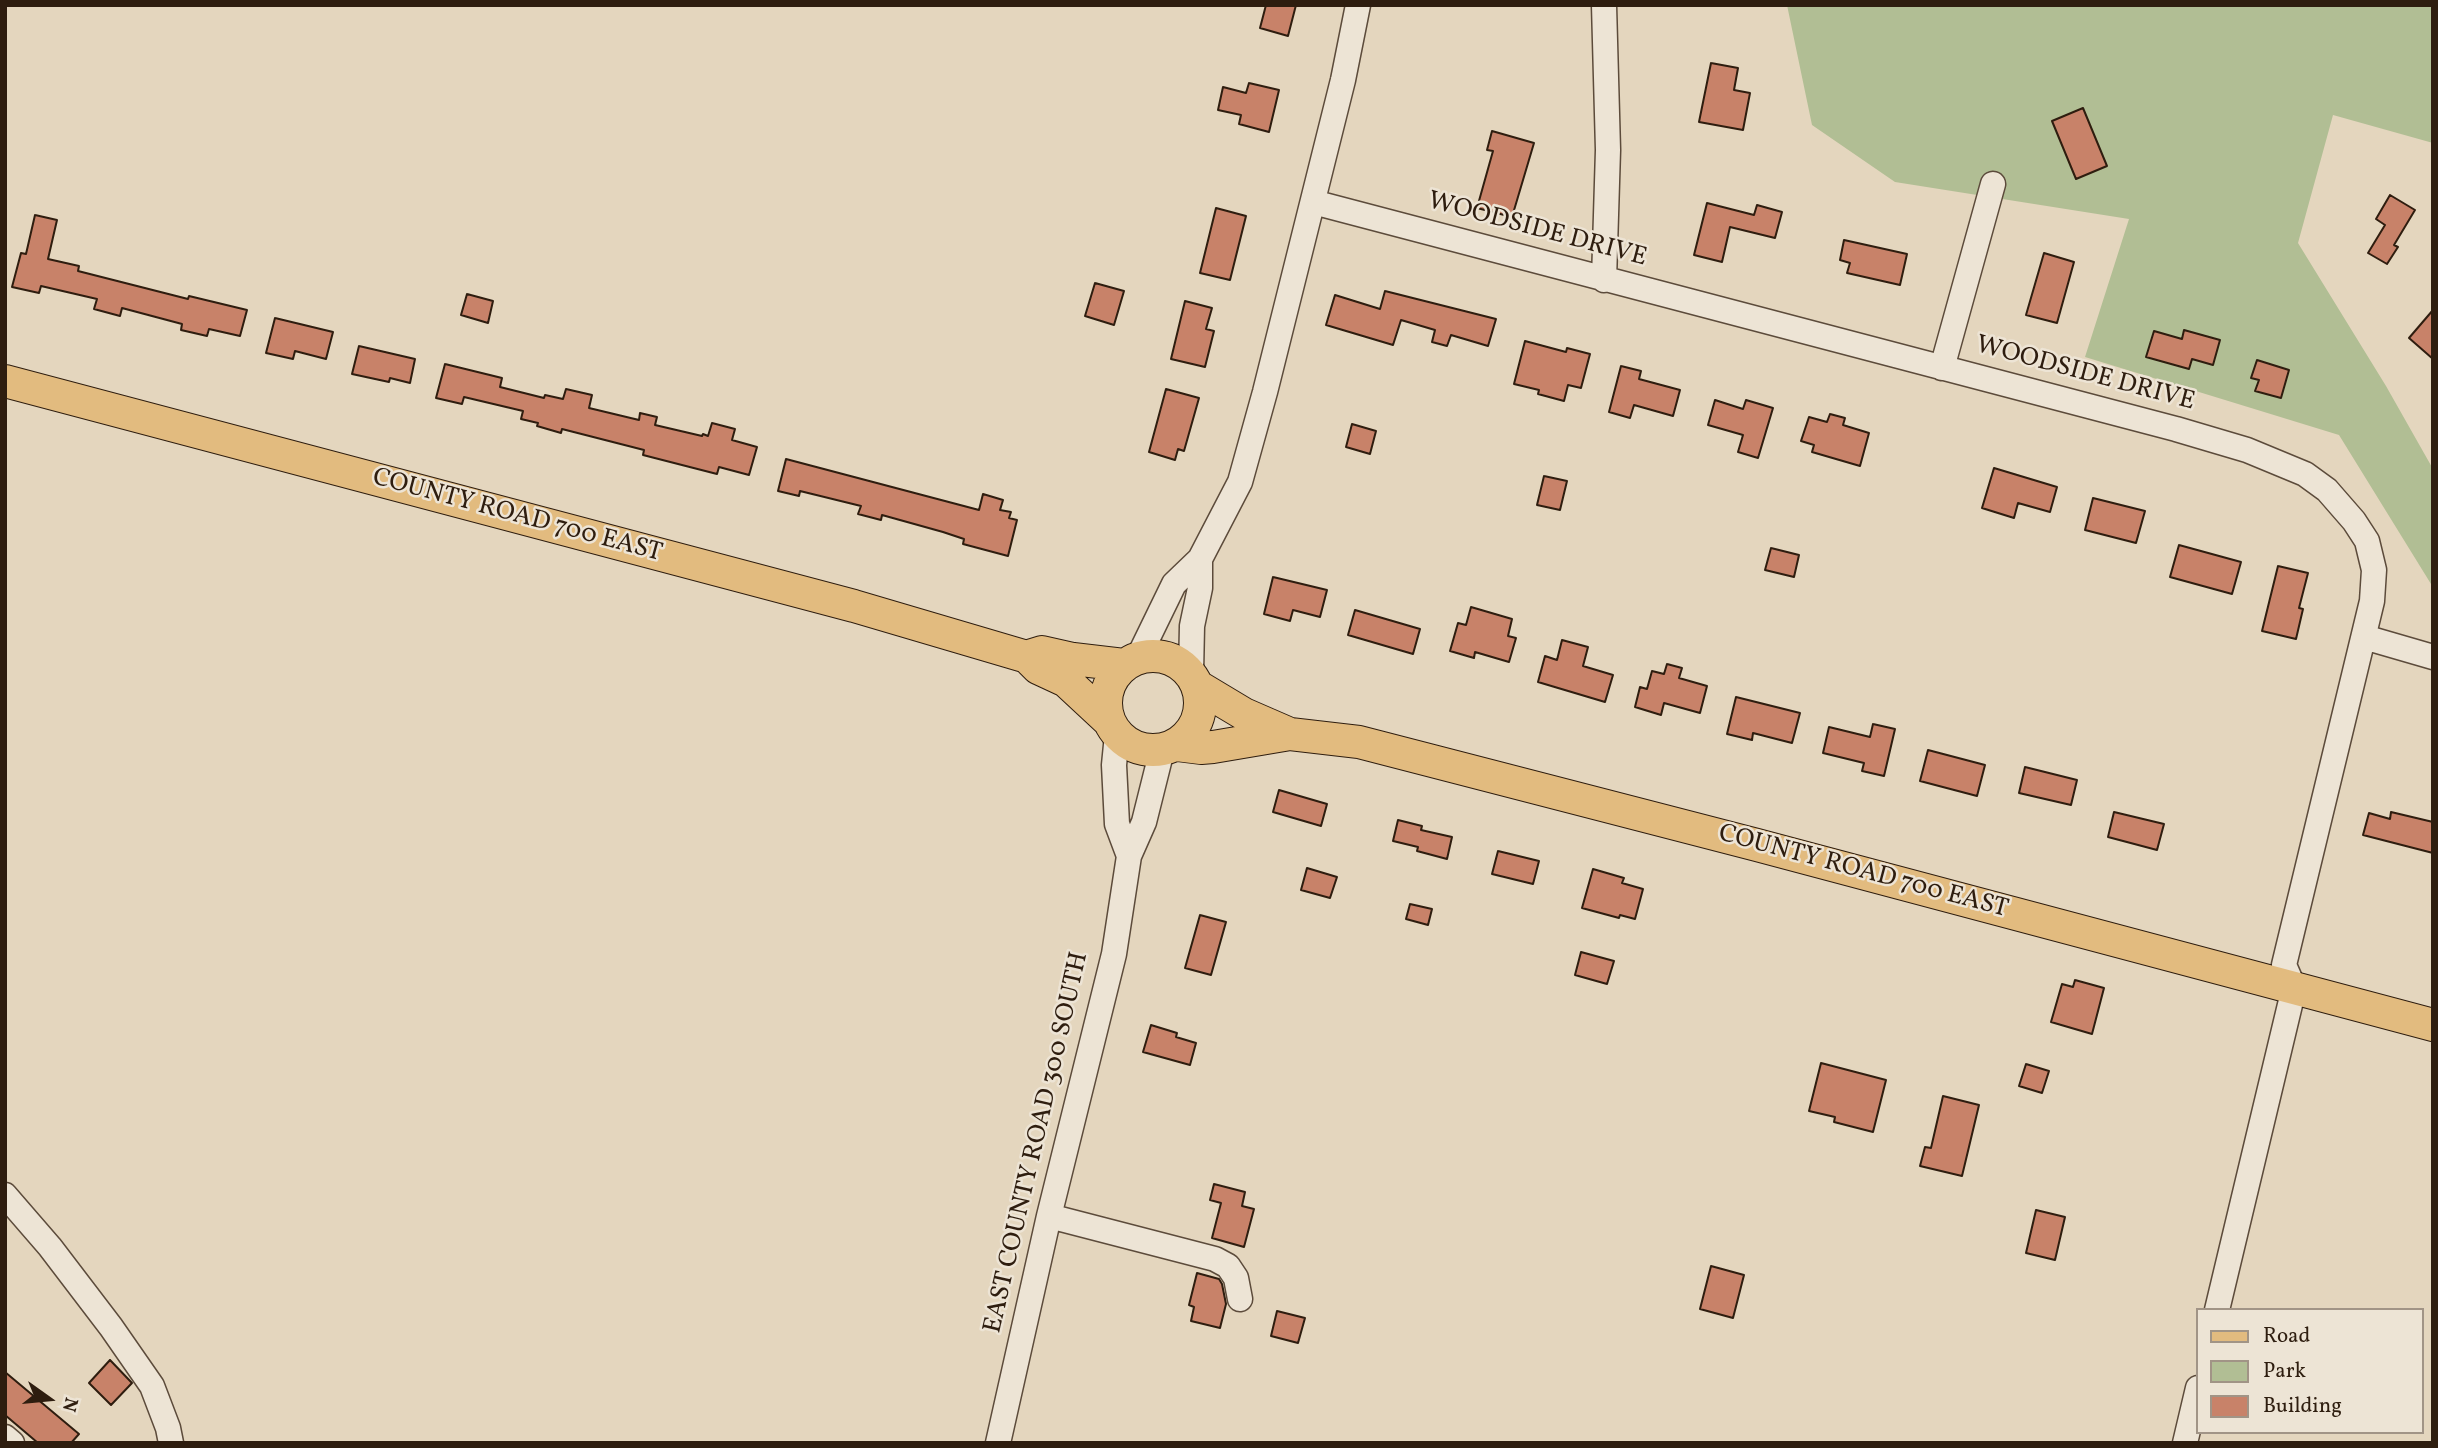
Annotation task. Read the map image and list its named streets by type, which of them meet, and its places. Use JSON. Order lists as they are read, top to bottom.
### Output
{
  "streets": {
    "main road": ["COUNTY ROAD 700 EAST"],
    "street": ["WOODSIDE DRIVE", "EAST COUNTY ROAD 300 SOUTH"]
  },
  "crossings": [
    ["WOODSIDE DRIVE", "COUNTY ROAD 700 EAST"],
    ["COUNTY ROAD 700 EAST", "EAST COUNTY ROAD 300 SOUTH"]
  ],
  "legend": ["Road", "Park", "Building"],
  "north": "right"
}
